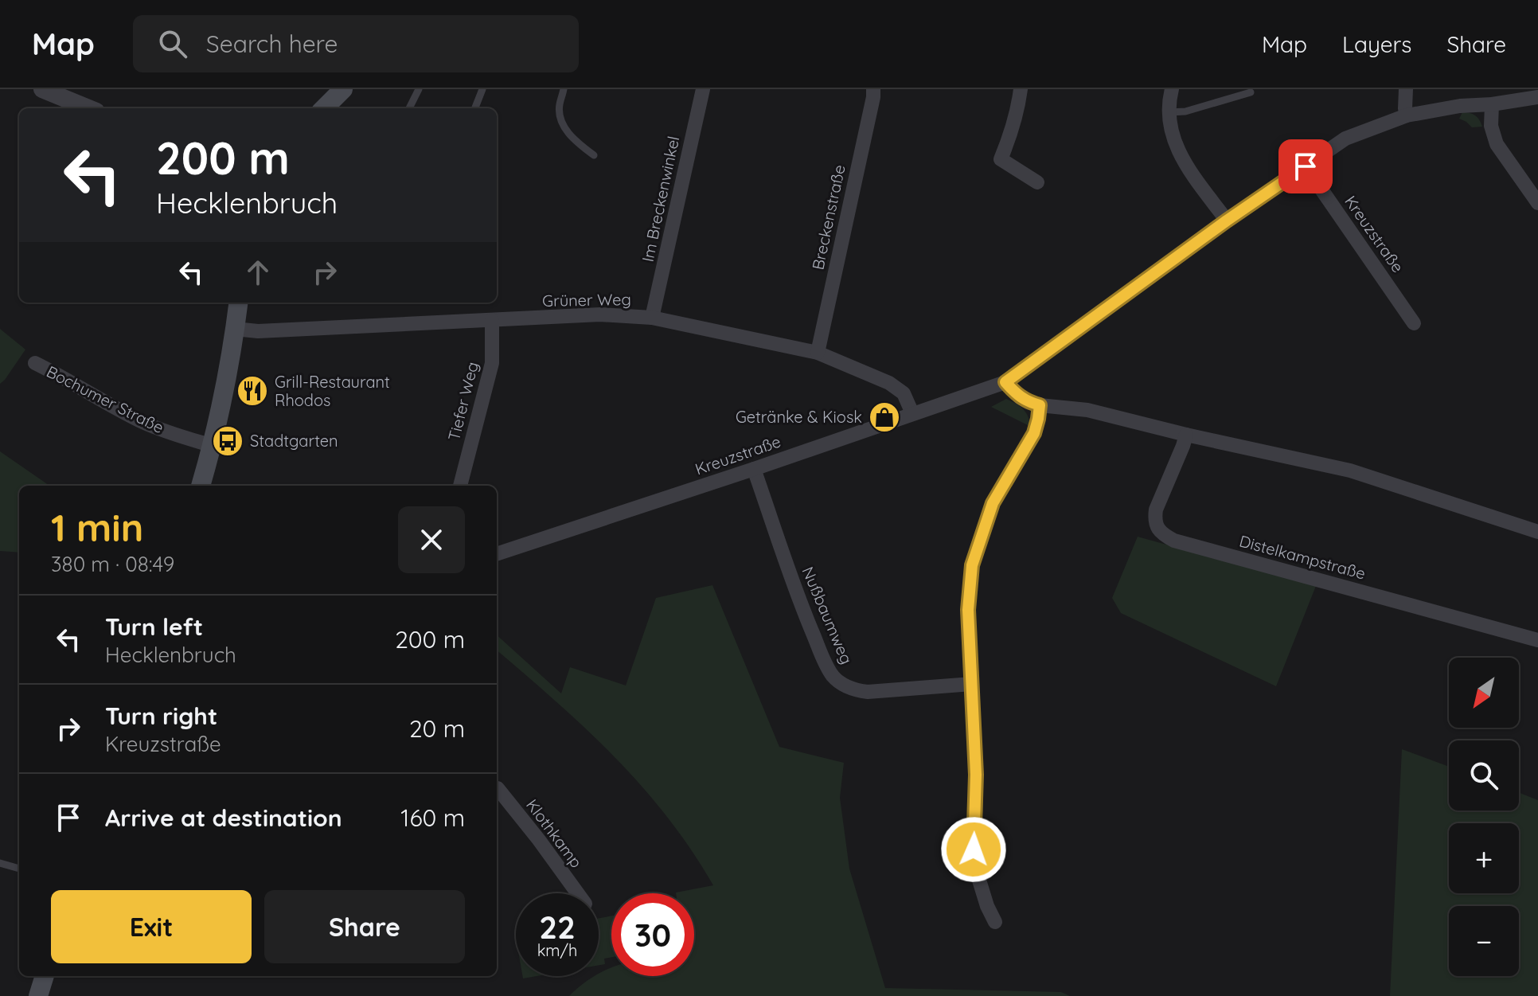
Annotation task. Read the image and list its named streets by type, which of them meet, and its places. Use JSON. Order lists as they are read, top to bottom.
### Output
{
  "streets": {
    "street": [
      "Im Breckenwinkel",
      "Breckenstraße",
      "Kreuzstraße",
      "Grüner Weg",
      "Bochumer Straße",
      "Tiefer Weg",
      "Distelkampstraße",
      "Nußbaumweg",
      "Klothkamp"
    ]
  },
  "crossings": [
    ["Im Breckenwinkel", "Grüner Weg"],
    ["Breckenstraße", "Grüner Weg"],
    ["Kreuzstraße", "Grüner Weg"],
    ["Kreuzstraße", "Nußbaumweg"],
    ["Grüner Weg", "Tiefer Weg"]
  ],
  "places": {
    "restaurant": ["Grill-Restaurant Rhodos"],
    "shop": ["Getränke & Kiosk"],
    "bus stop": ["Stadtgarten"]
  },
  "north": "bottom left",
  "page": {
    "header": "Map",
    "search": "Search here",
    "nav": ["Map", "Layers", "Share"],
    "turn": ["200 m", "Hecklenbruch"],
    "heading": ["1 min", "380 m · 08:49"],
    "list": [
      {
        "name": "Turn left",
        "note": "Hecklenbruch",
        "value": "200 m"
      },
      {
        "name": "Turn right",
        "note": "Kreuzstraße",
        "value": "20 m"
      },
      {
        "name": "Arrive at destination",
        "value": "160 m"
      }
    ],
    "map_buttons": ["+", "−"],
    "buttons": ["Exit", "Share"],
    "speed": "22 km/h",
    "limit": "30"
  }
}
